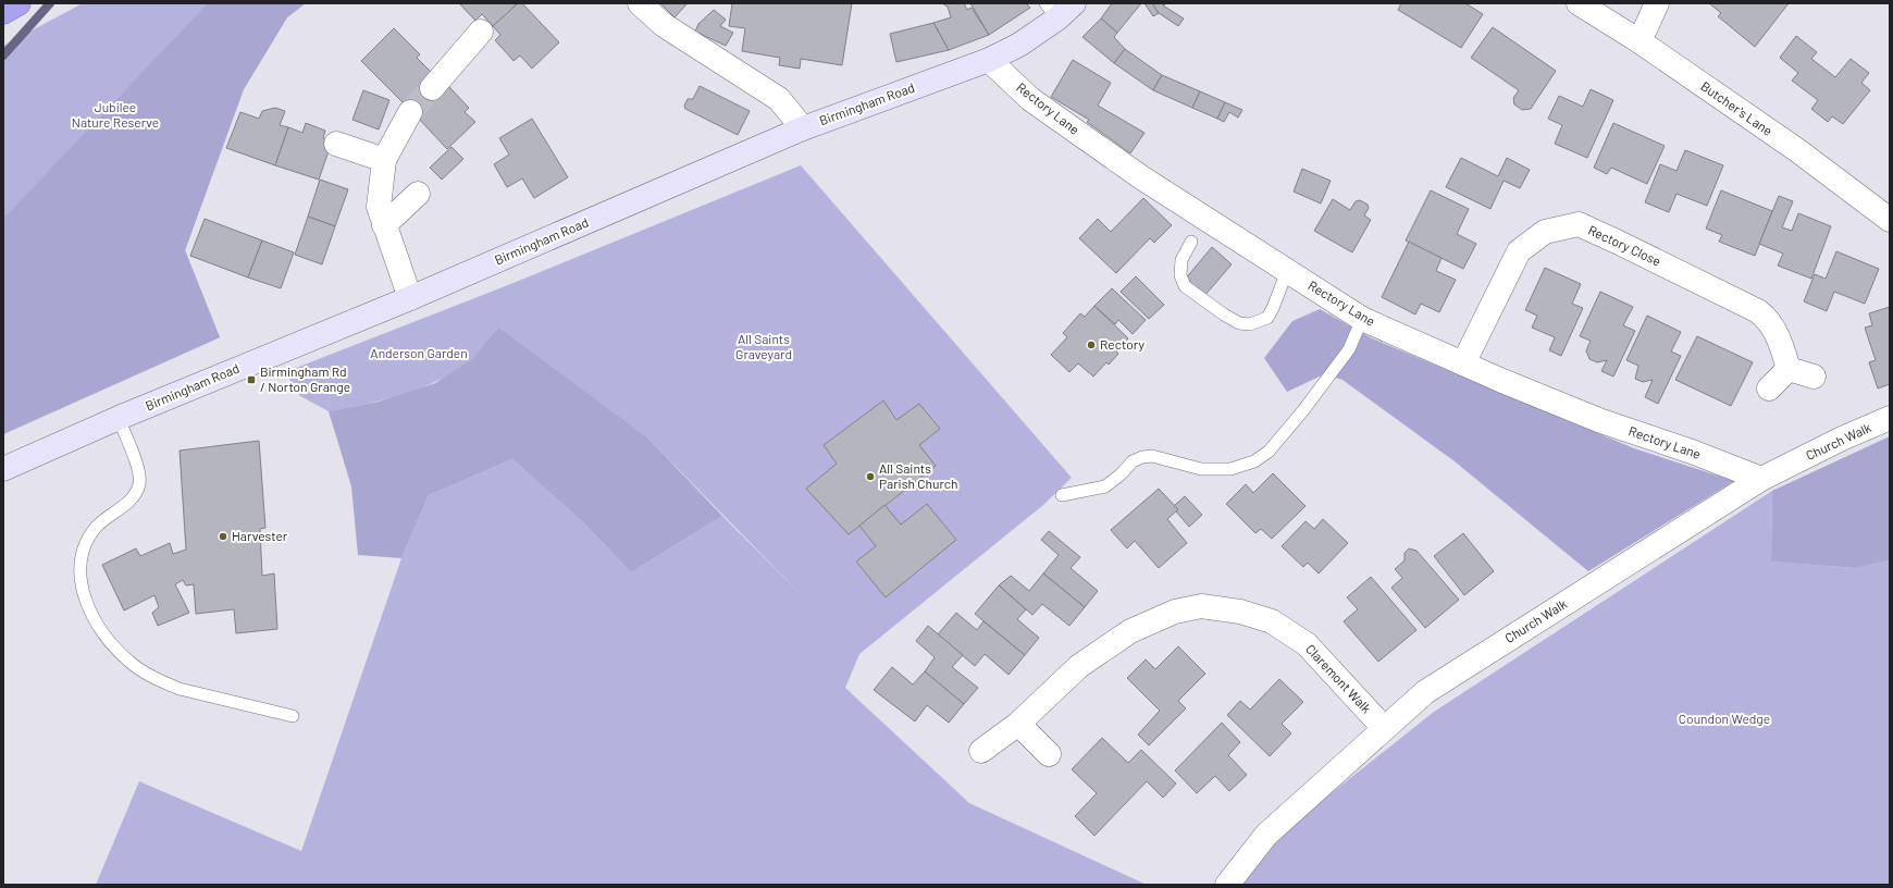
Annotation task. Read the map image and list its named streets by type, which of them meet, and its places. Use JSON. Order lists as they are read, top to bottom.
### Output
{
  "streets": {
    "street": [
      "Birmingham Road",
      "Rectory Lane",
      "Butcher's Lane",
      "Rectory Close",
      "Church Walk",
      "Claremont Walk"
    ]
  },
  "crossings": [
    ["Birmingham Road", "Rectory Lane"],
    ["Rectory Lane", "Rectory Close"],
    ["Rectory Lane", "Church Walk"],
    ["Church Walk", "Claremont Walk"]
  ],
  "parks": [
    "Jubilee Nature Reserve",
    "All Saints Graveyard",
    "Anderson Garden",
    "Coundon Wedge"
  ],
  "places": {
    "other": ["Rectory", "All Saints Parish Church", "Harvester"],
    "transit": ["Birmingham Rd / Norton Grange"]
  }
}
